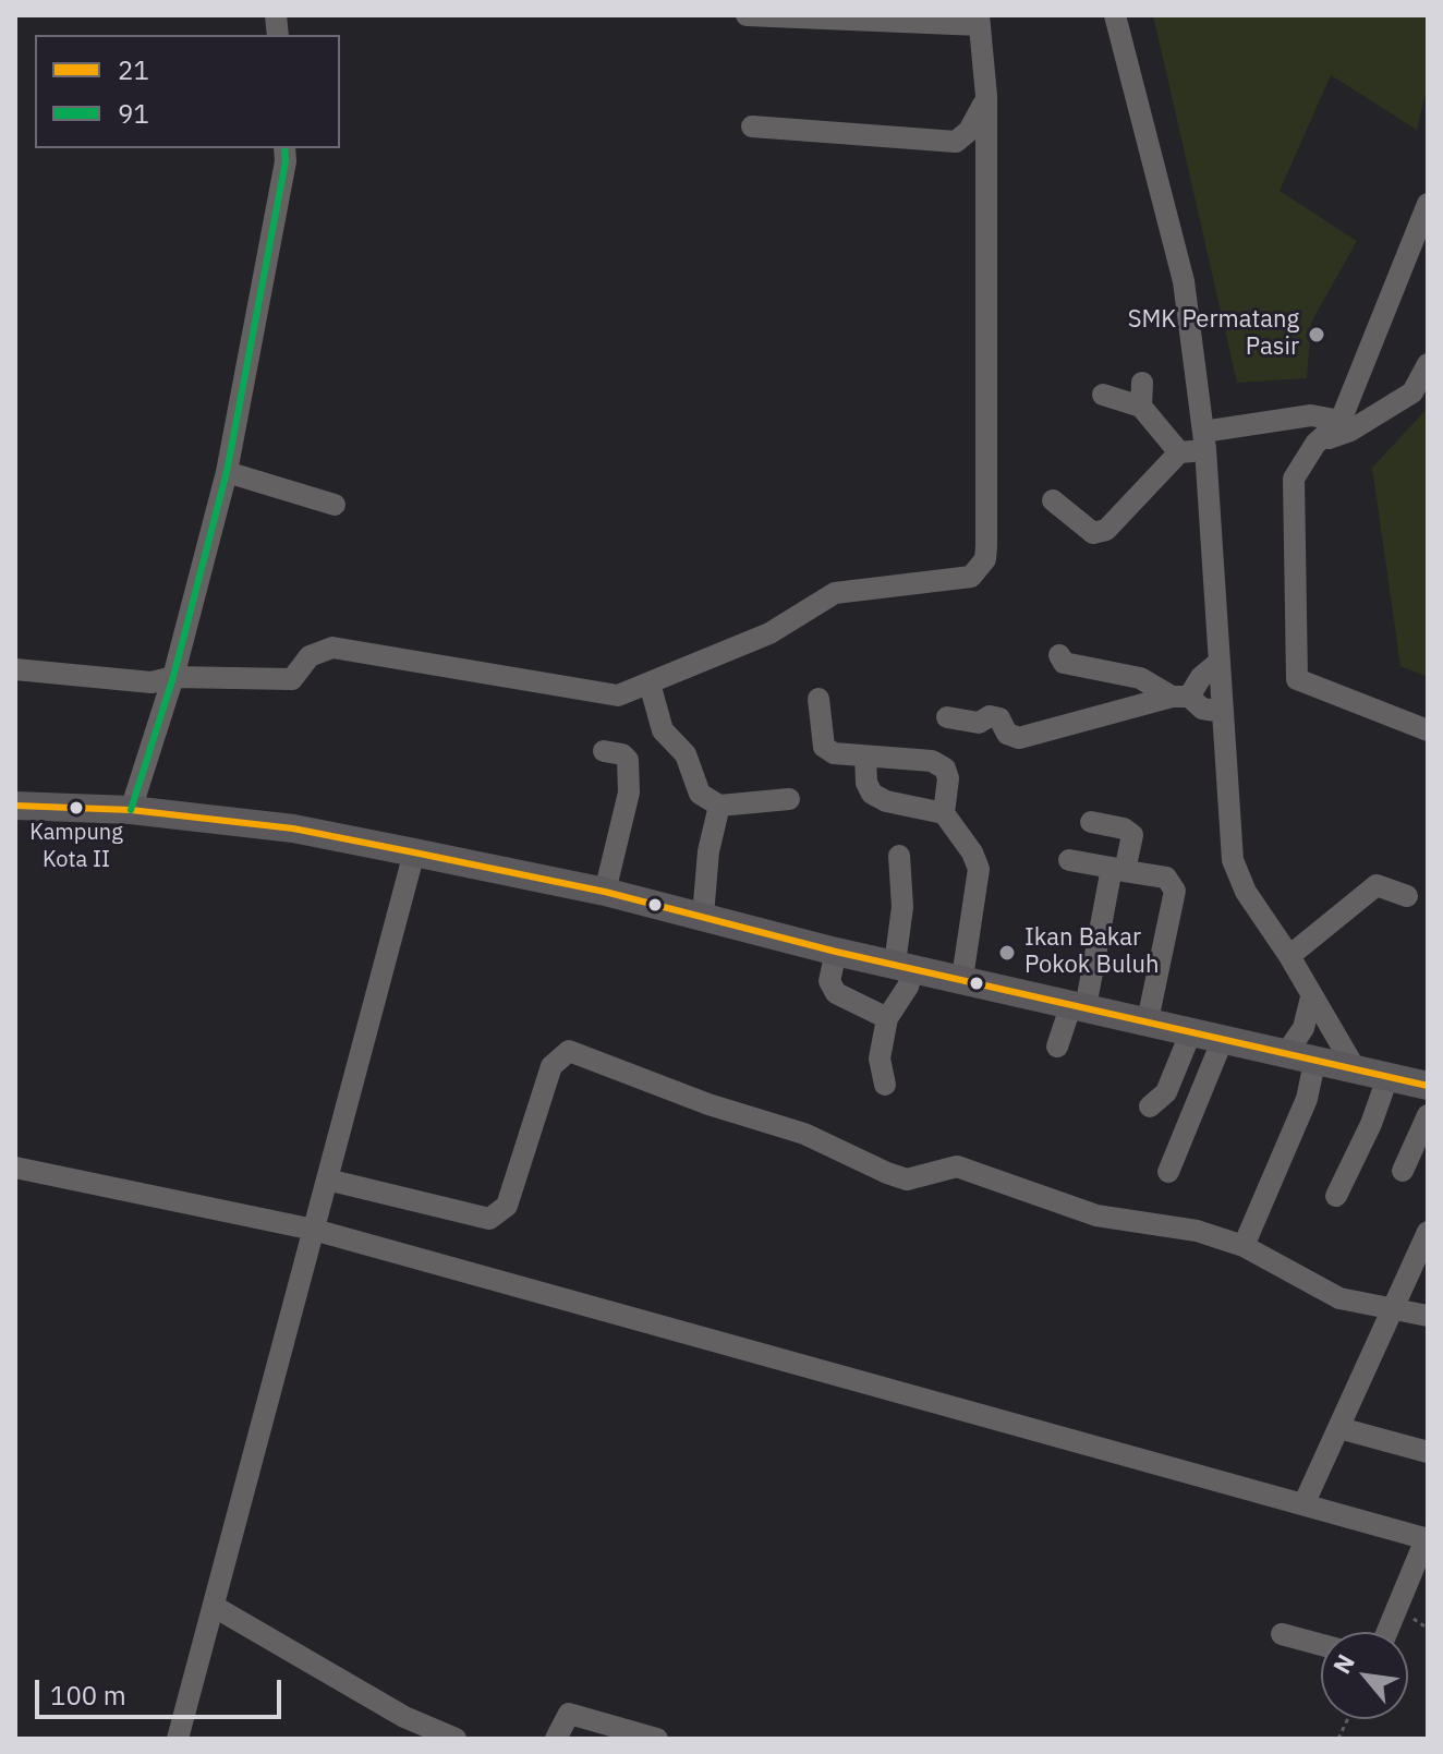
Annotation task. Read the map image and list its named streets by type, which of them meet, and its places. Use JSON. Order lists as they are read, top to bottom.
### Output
{
  "places": ["SMK Permatang Pasir", "Kampung Kota II", "Ikan Bakar Pokok Buluh"],
  "lines": ["transit line 91", "transit line 21"],
  "legend": ["21", "91"],
  "scale_bar": "100 m",
  "north": "top left"
}
